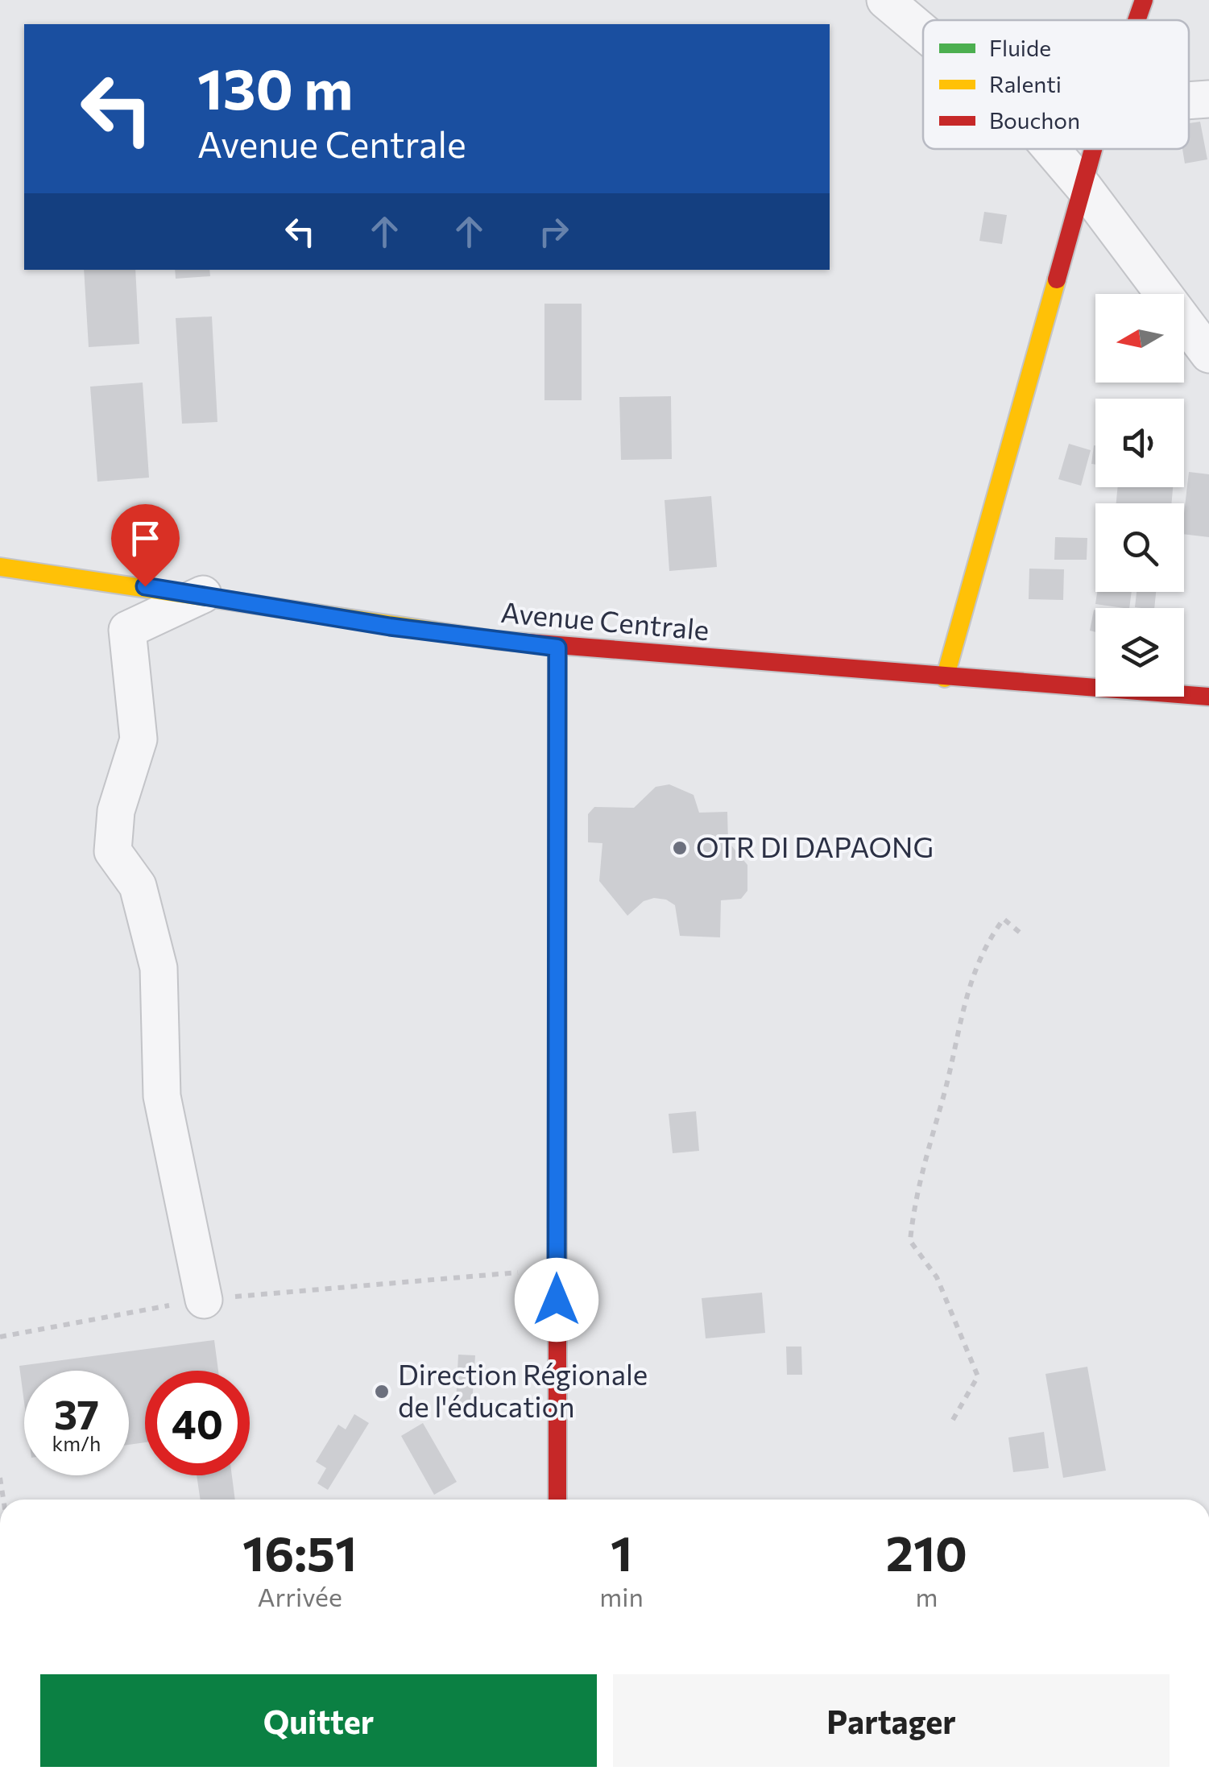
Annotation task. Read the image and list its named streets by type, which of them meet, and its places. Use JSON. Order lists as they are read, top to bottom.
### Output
{
  "streets": {
    "street": ["Avenue Centrale"]
  },
  "places": ["OTR DI DAPAONG", "Direction Régionale de l'éducation"],
  "legend": ["Fluide", "Ralenti", "Bouchon"],
  "north": "left",
  "page": {
    "turn": ["130 m", "Avenue Centrale"],
    "speed": "37 km/h",
    "limit": "40",
    "eta": [
      "16:51",
      "Arrivée",
      "1",
      "min",
      "210",
      "m"
    ],
    "buttons": ["Quitter", "Partager"]
  }
}
